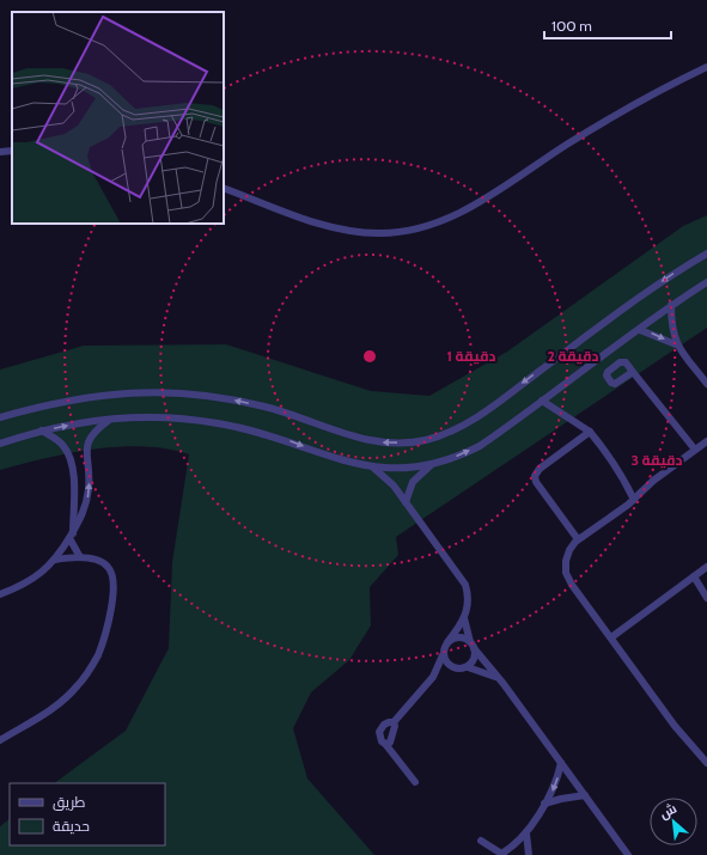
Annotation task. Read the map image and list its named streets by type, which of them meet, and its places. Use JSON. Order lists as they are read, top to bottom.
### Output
{
  "legend": ["طريق", "حديقة"],
  "scale_bar": "100 m",
  "north": "top left",
  "rings": ["1 دقيقة", "2 دقيقة", "3 دقيقة"]
}
